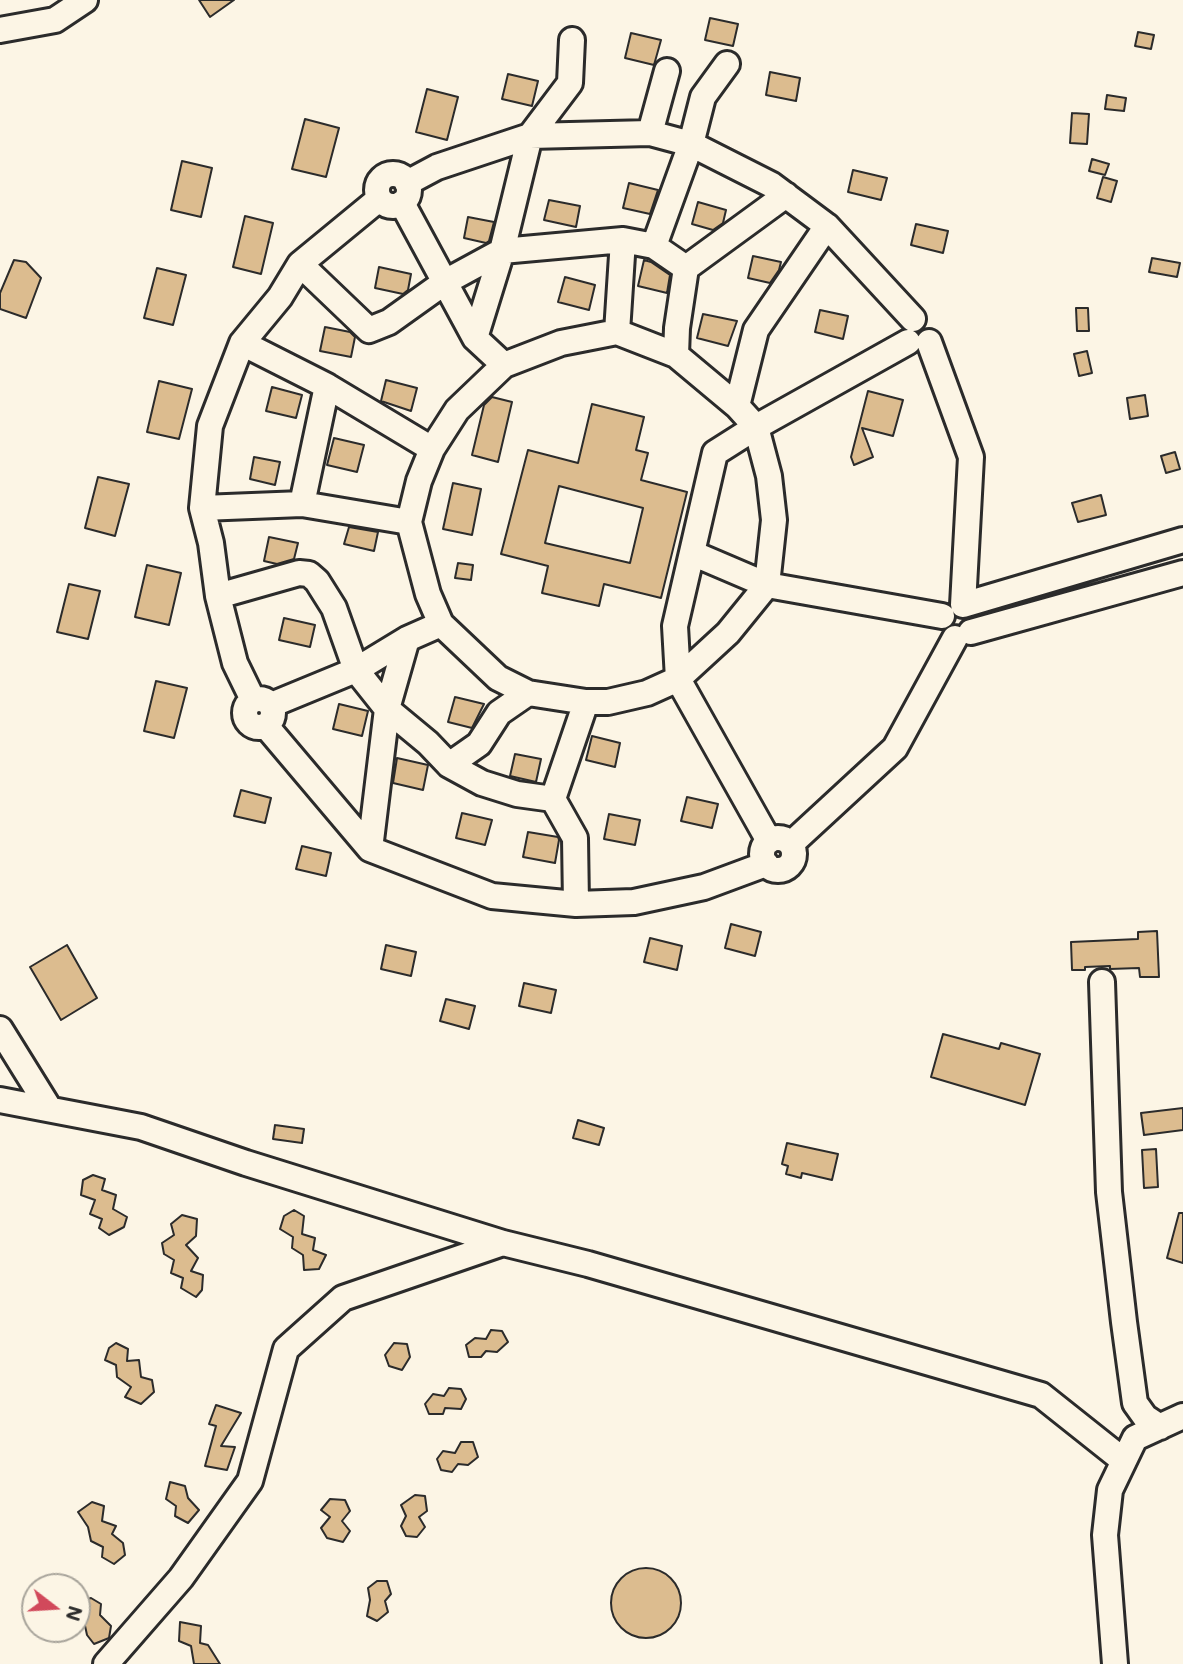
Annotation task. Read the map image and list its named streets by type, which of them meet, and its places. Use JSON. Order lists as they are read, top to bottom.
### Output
{
  "north": "right"
}
